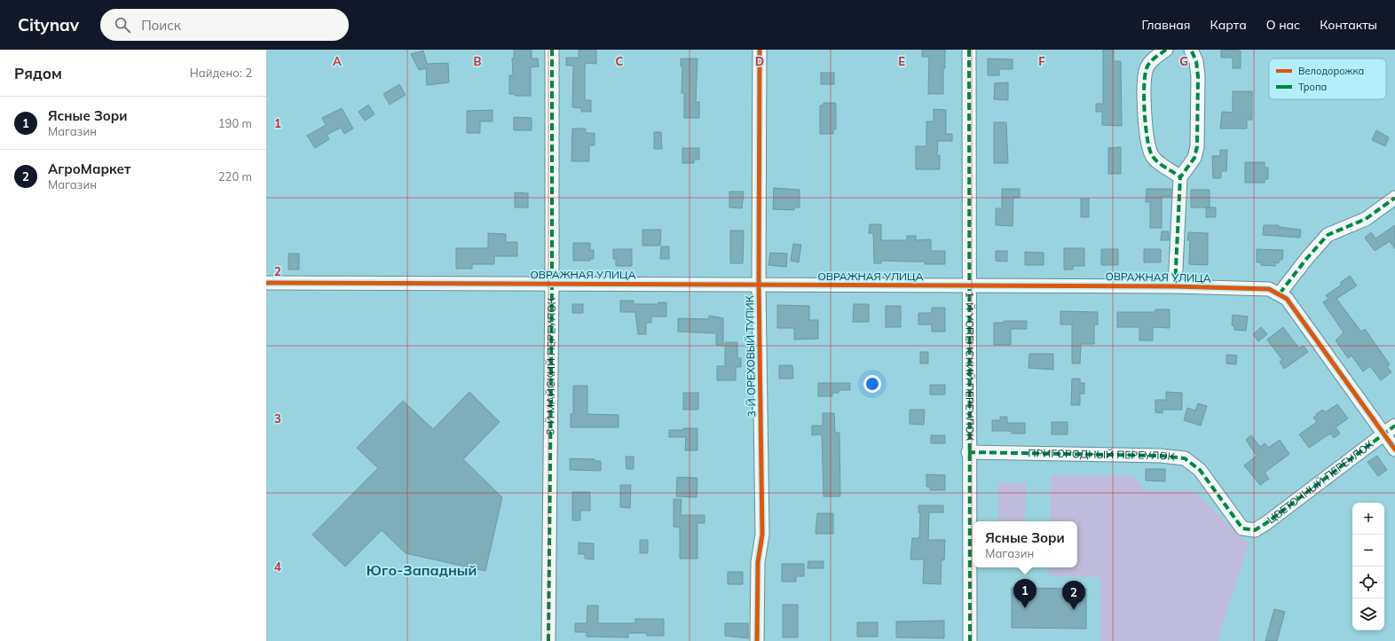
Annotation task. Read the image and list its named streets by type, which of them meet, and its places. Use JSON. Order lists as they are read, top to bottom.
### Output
{
  "streets": {
    "street": [
      "ОВРАЖНАЯ УЛИЦА",
      "3-Й ОРЕХОВЫЙ ТУПИК",
      "1-Й УСПЕНСКИЙ ПЕРЕУЛОК",
      "3-Й МАЙСКИЙ ПЕРЕУЛОК",
      "ПРИГОРОДНЫЙ ПЕРЕУЛОК",
      "ЦВЕТОЧНЫЙ ПЕРЕУЛОК"
    ]
  },
  "crossings": [
    ["ОВРАЖНАЯ УЛИЦА", "3-Й ОРЕХОВЫЙ ТУПИК"],
    ["ОВРАЖНАЯ УЛИЦА", "1-Й УСПЕНСКИЙ ПЕРЕУЛОК"],
    ["ОВРАЖНАЯ УЛИЦА", "3-Й МАЙСКИЙ ПЕРЕУЛОК"],
    ["1-Й УСПЕНСКИЙ ПЕРЕУЛОК", "ПРИГОРОДНЫЙ ПЕРЕУЛОК"],
    ["ПРИГОРОДНЫЙ ПЕРЕУЛОК", "ЦВЕТОЧНЫЙ ПЕРЕУЛОК"]
  ],
  "districts": ["Юго-Западный"],
  "legend": ["Велодорожка", "Тропа"],
  "page": {
    "header": "Citynav",
    "search": "Поиск",
    "nav": [
      "Главная",
      "Карта",
      "О нас",
      "Контакты"
    ],
    "heading": ["Рядом", "Найдено: 2"],
    "list": [
      {
        "mark": "1",
        "name": "Ясные Зори",
        "note": "Магазин",
        "value": "190 m"
      },
      {
        "mark": "2",
        "name": "АгроМаркет",
        "note": "Магазин",
        "value": "220 m"
      }
    ],
    "map_buttons": ["+", "−"],
    "popup": ["Ясные Зори", "Магазин"],
    "pins": ["1", "2"]
  },
  "grid": {
    "columns": [
      "A",
      "B",
      "C",
      "D",
      "E",
      "F",
      "G"
    ],
    "rows": [
      "1",
      "2",
      "3",
      "4"
    ]
  }
}
